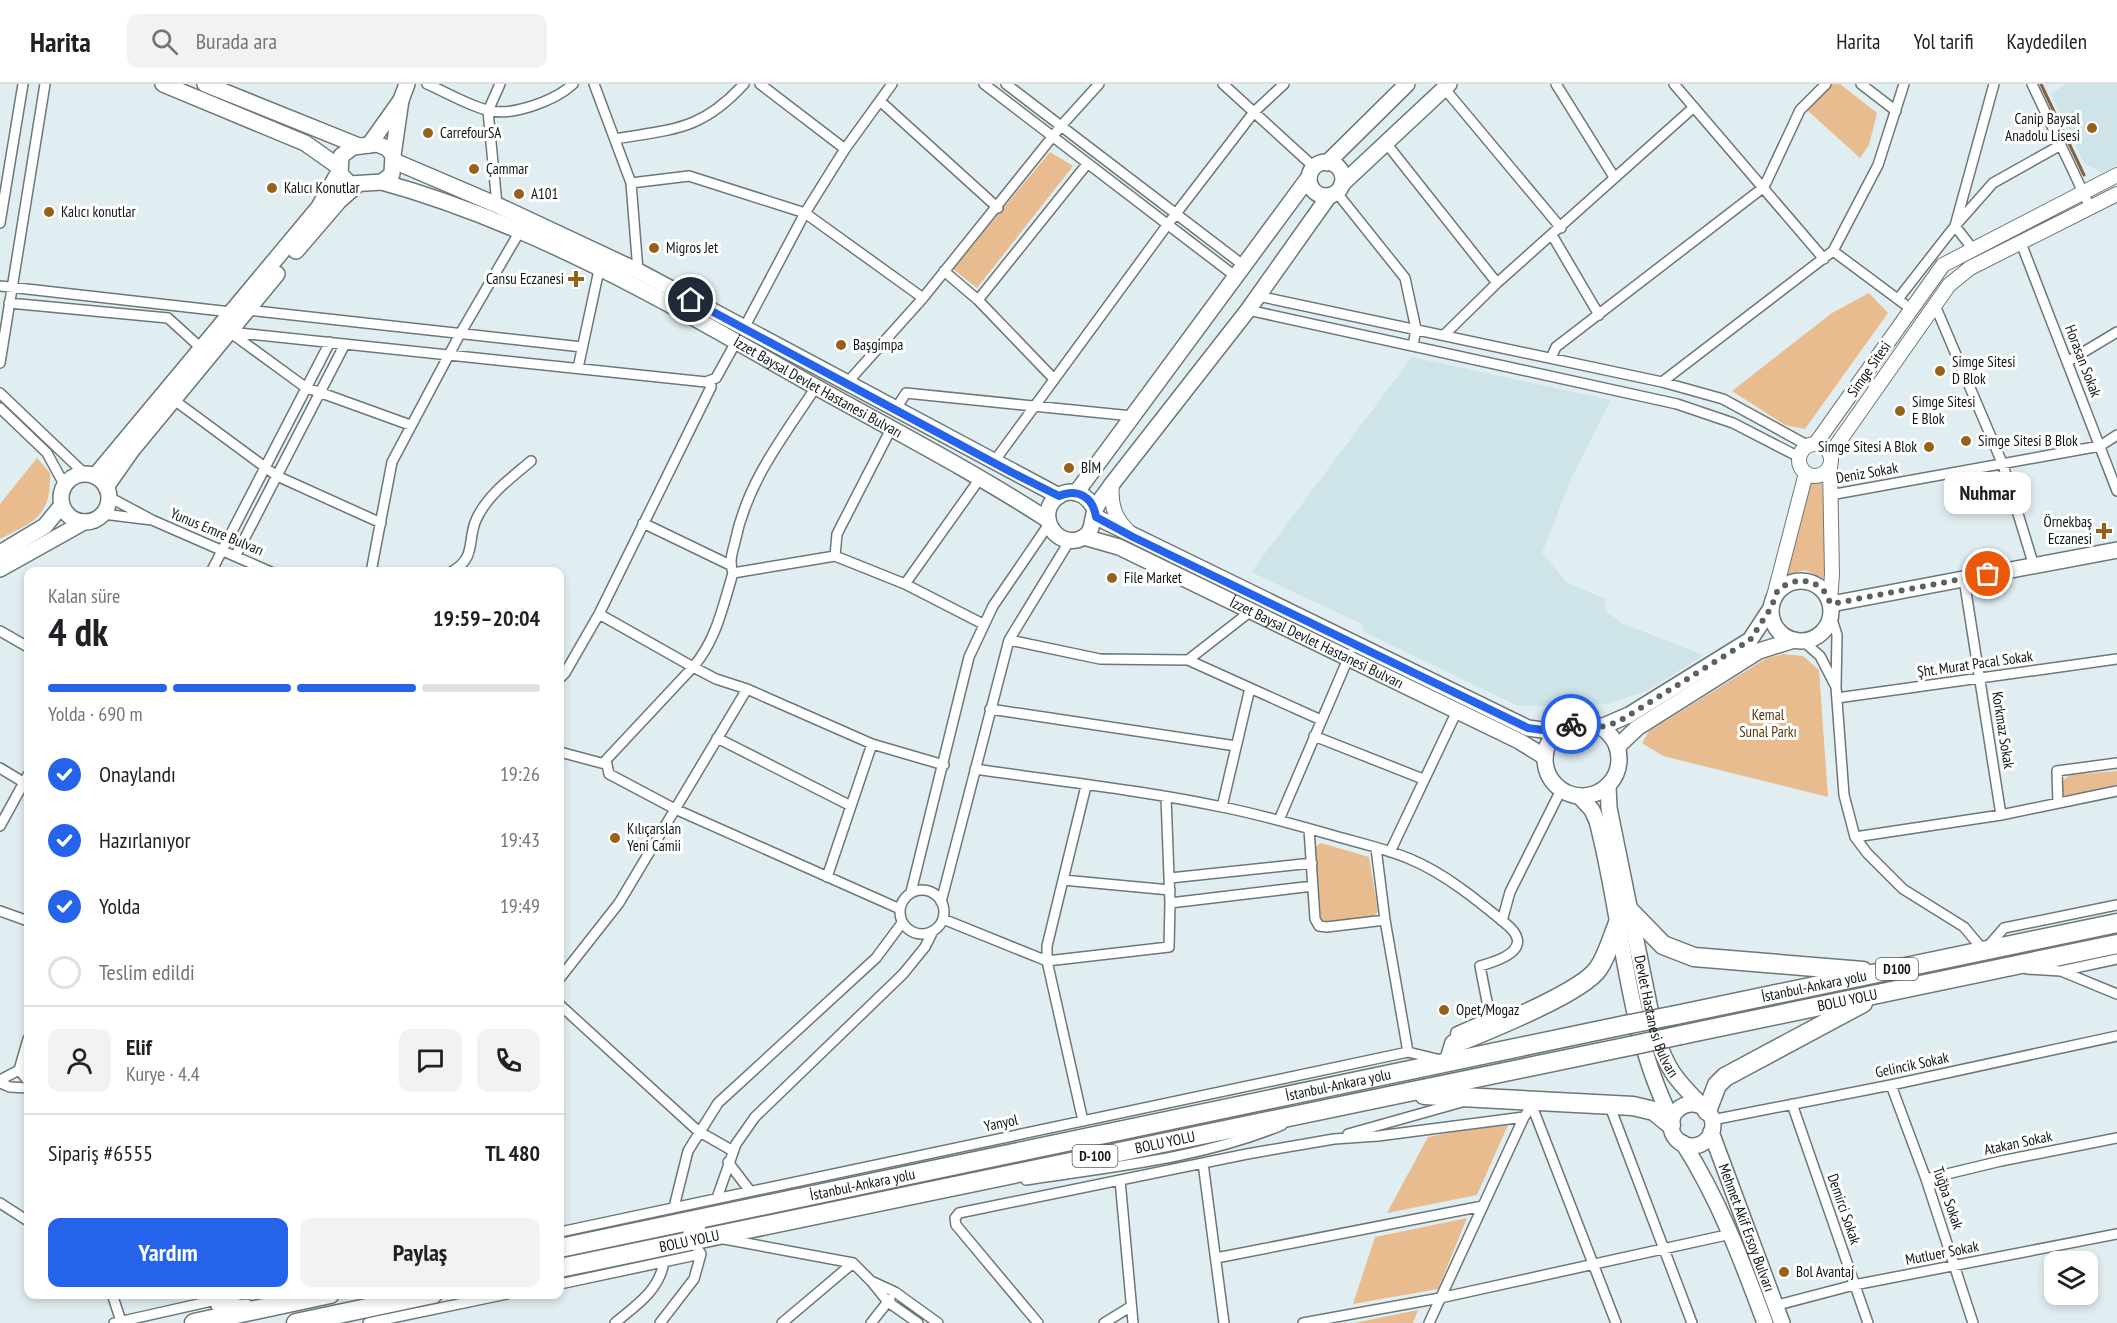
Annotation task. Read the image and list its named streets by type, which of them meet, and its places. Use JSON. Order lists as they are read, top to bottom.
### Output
{
  "streets": {
    "highway": [
      "D100",
      "İstanbul-Ankara yolu",
      "BOLU YOLU",
      "D-100"
    ],
    "main road": [
      "Simge Sitesi",
      "İzzet Baysal Devlet Hastanesi Bulvarı",
      "Devlet Hastanesi Bulvarı",
      "Mehmet Akif Ersoy Bulvarı"
    ],
    "street": [
      "Horasan Sokak",
      "Deniz Sokak",
      "Yunus Emre Bulvarı",
      "Şht. Murat Pacal Sokak",
      "Korkmaz Sokak",
      "Gelincik Sokak",
      "Yanyol",
      "Atakan Sokak",
      "Tuğba Sokak",
      "Demirci Sokak",
      "Mutluer Sokak"
    ]
  },
  "crossings": [
    ["Horasan Sokak", "Simge Sitesi"],
    ["Horasan Sokak", "Deniz Sokak"],
    ["Şht. Murat Pacal Sokak", "Korkmaz Sokak"],
    ["İstanbul-Ankara yolu", "BOLU YOLU"],
    ["İstanbul-Ankara yolu", "Devlet Hastanesi Bulvarı"],
    ["İstanbul-Ankara yolu", "Yanyol"],
    ["BOLU YOLU", "Devlet Hastanesi Bulvarı"],
    ["Devlet Hastanesi Bulvarı", "Gelincik Sokak"],
    ["Devlet Hastanesi Bulvarı", "Mehmet Akif Ersoy Bulvarı"],
    ["Gelincik Sokak", "Tuğba Sokak"],
    ["Gelincik Sokak", "Demirci Sokak"],
    ["Gelincik Sokak", "Mehmet Akif Ersoy Bulvarı"],
    ["Atakan Sokak", "Tuğba Sokak"],
    ["Tuğba Sokak", "Mutluer Sokak"],
    ["Demirci Sokak", "Mutluer Sokak"],
    ["Mehmet Akif Ersoy Bulvarı", "Mutluer Sokak"]
  ],
  "parks": ["Kemal Sunal Parkı"],
  "places": {
    "other": [
      "Canip Baysal Anadolu Lisesi",
      "CarrefourSA",
      "Çammar",
      "Kalıcı Konutlar",
      "A101",
      "Kalıcı konutlar",
      "Migros Jet",
      "Başgimpa",
      "Simge Sitesi D Blok",
      "Simge Sitesi E Blok",
      "Simge Sitesi B Blok",
      "Simge Sitesi A Blok",
      "BİM",
      "Nuhmar",
      "File Market",
      "Kılıçarslan Yeni Camii",
      "Opet/Mogaz",
      "Bol Avantaj"
    ],
    "health": ["Cansu Eczanesi", "Örnekbaş Eczanesi"]
  },
  "page": {
    "header": "Harita",
    "search": "Burada ara",
    "nav": ["Harita", "Yol tarifi", "Kaydedilen"],
    "bubble": "Nuhmar",
    "heading": ["4 dk", "Kalan süre", "19:59–20:04"],
    "panel": [
      "Elif",
      "Kurye · 4.4",
      "Sipariş #6555",
      "TL 480"
    ],
    "bar": "Yolda · 690 m",
    "list": [
      ["Onaylandı", "19:26"],
      ["Hazırlanıyor", "19:43"],
      ["Yolda", "19:49"],
      "Teslim edildi"
    ],
    "buttons": ["Yardım", "Paylaş"]
  }
}
